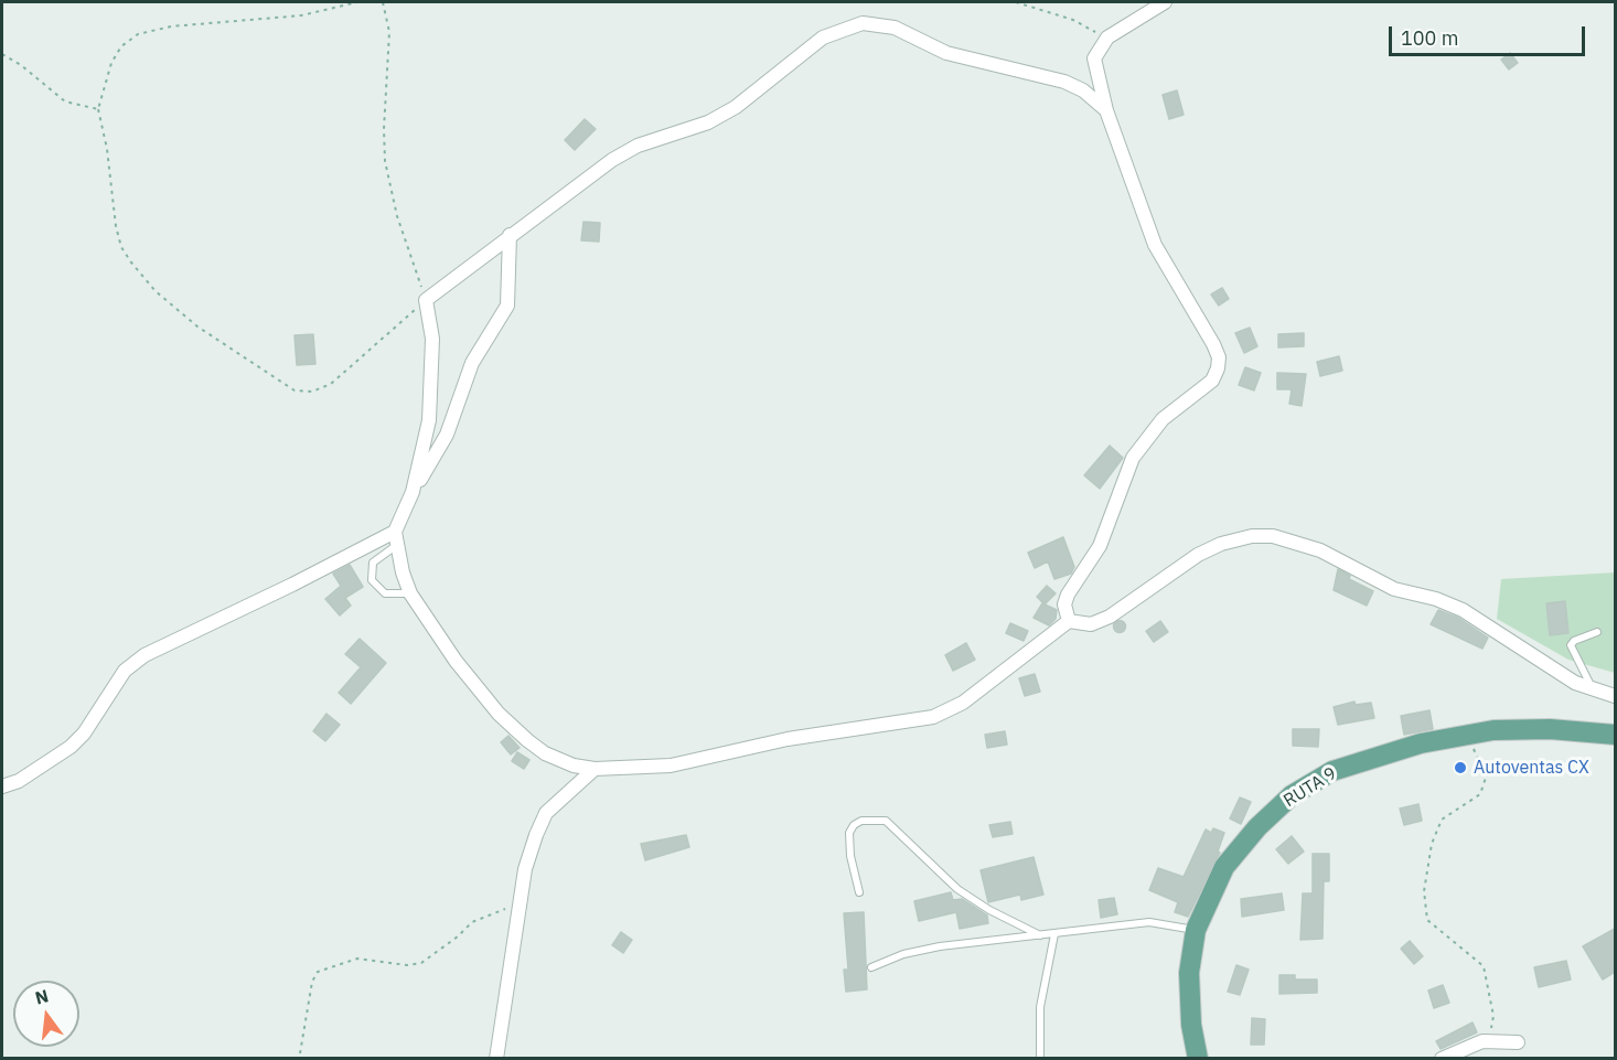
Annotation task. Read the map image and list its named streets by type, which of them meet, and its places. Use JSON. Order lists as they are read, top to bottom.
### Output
{
  "streets": {
    "main road": ["RUTA 9"]
  },
  "places": ["Autoventas CX"],
  "scale_bar": "100 m",
  "north": "top"
}
